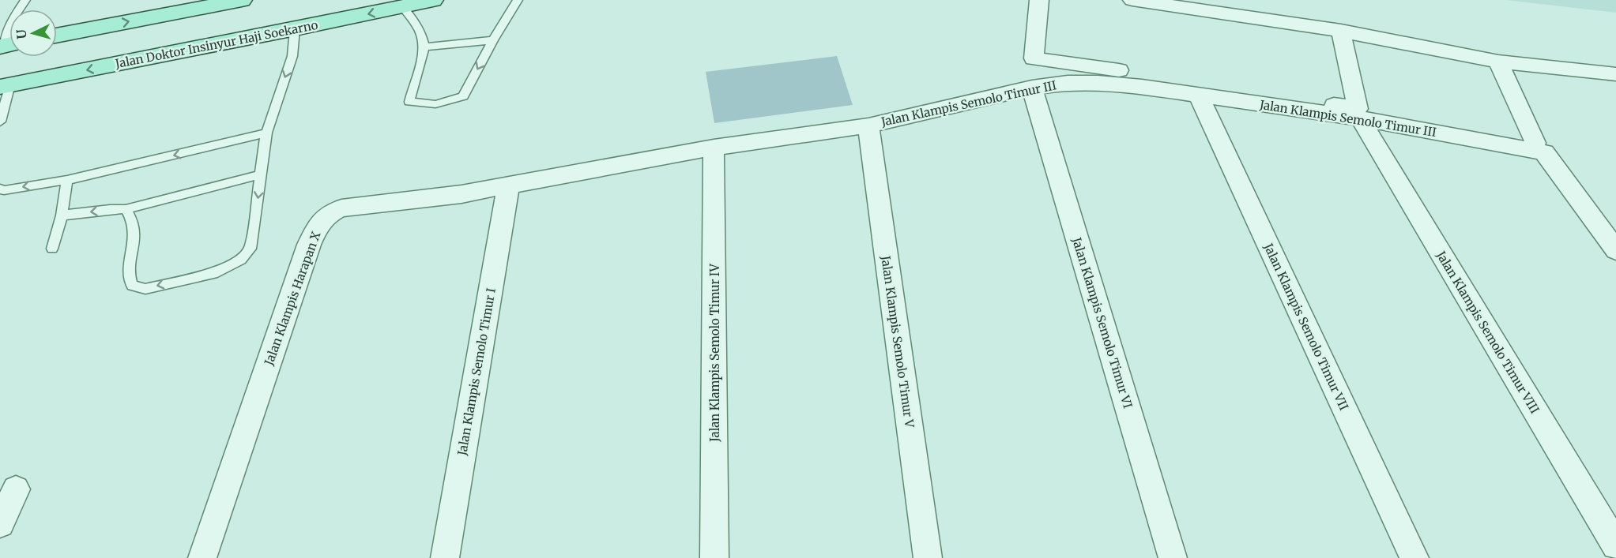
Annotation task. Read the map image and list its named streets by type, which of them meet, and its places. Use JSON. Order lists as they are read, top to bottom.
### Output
{
  "streets": {
    "main road": ["Jalan Doktor Insinyur Haji Soekarno"],
    "street": [
      "Jalan Klampis Semolo Timur III",
      "Jalan Klampis Harapan X",
      "Jalan Klampis Semolo Timur VI",
      "Jalan Klampis Semolo Timur VII",
      "Jalan Klampis Semolo Timur VIII",
      "Jalan Klampis Semolo Timur V",
      "Jalan Klampis Semolo Timur IV",
      "Jalan Klampis Semolo Timur I"
    ]
  },
  "crossings": [
    ["Jalan Klampis Semolo Timur III", "Jalan Klampis Harapan X"],
    ["Jalan Klampis Semolo Timur III", "Jalan Klampis Semolo Timur VI"],
    ["Jalan Klampis Semolo Timur III", "Jalan Klampis Semolo Timur VII"],
    ["Jalan Klampis Semolo Timur III", "Jalan Klampis Semolo Timur VIII"],
    ["Jalan Klampis Semolo Timur III", "Jalan Klampis Semolo Timur V"],
    ["Jalan Klampis Semolo Timur III", "Jalan Klampis Semolo Timur IV"],
    ["Jalan Klampis Semolo Timur III", "Jalan Klampis Semolo Timur I"],
    ["Jalan Klampis Harapan X", "Jalan Klampis Semolo Timur I"]
  ],
  "north": "left"
}
